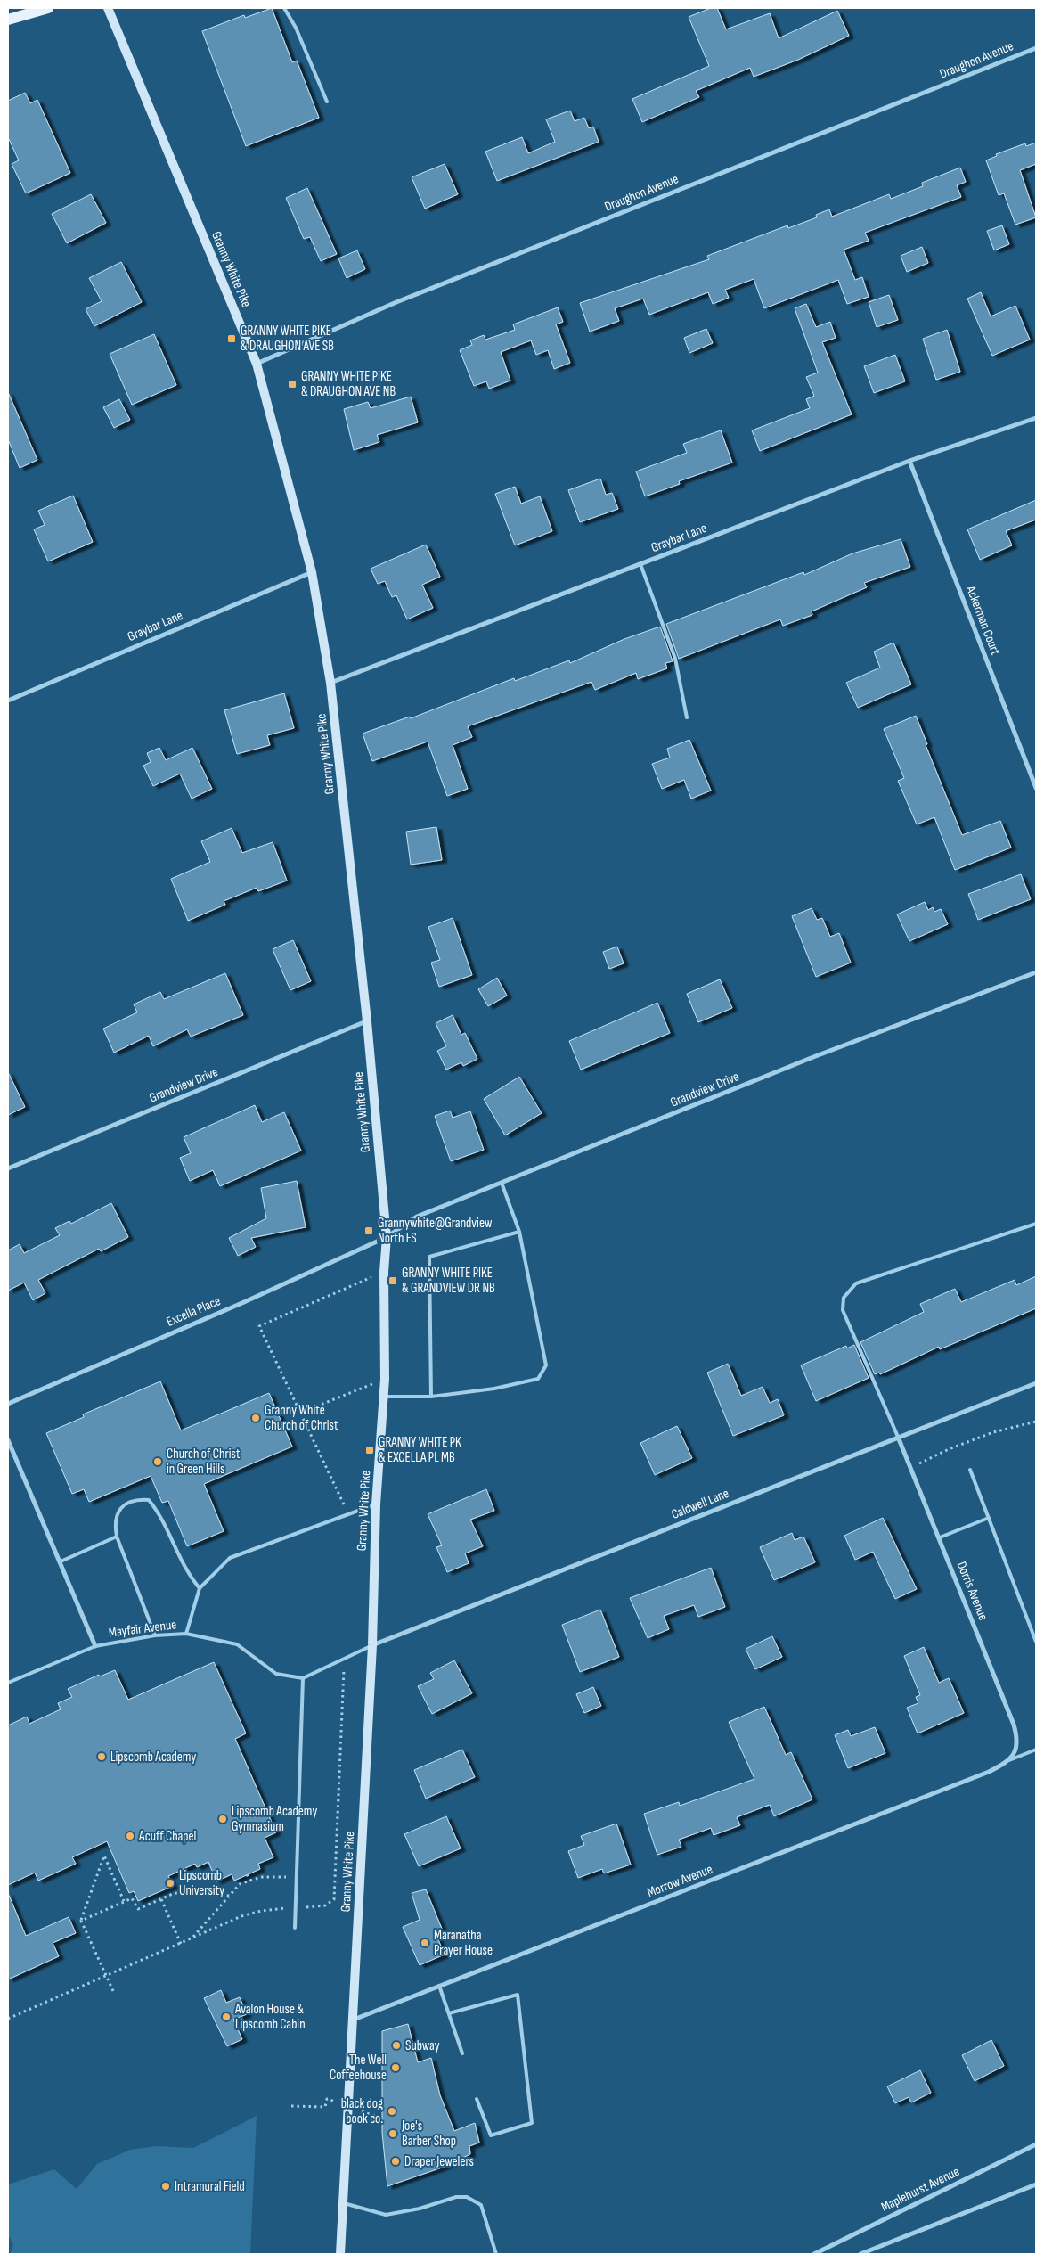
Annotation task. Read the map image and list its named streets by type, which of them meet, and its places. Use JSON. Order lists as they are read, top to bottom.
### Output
{
  "streets": {
    "main road": ["Granny White Pike"],
    "street": [
      "Draughon Avenue",
      "Graybar Lane",
      "Ackerman Court",
      "Grandview Drive",
      "Excella Place",
      "Caldwell Lane",
      "Dorris Avenue",
      "Mayfair Avenue",
      "Morrow Avenue",
      "Maplehurst Avenue"
    ]
  },
  "crossings": [
    ["Draughon Avenue", "Granny White Pike"],
    ["Granny White Pike", "Graybar Lane"],
    ["Granny White Pike", "Grandview Drive"],
    ["Granny White Pike", "Excella Place"],
    ["Granny White Pike", "Caldwell Lane"],
    ["Granny White Pike", "Morrow Avenue"],
    ["Graybar Lane", "Ackerman Court"],
    ["Grandview Drive", "Excella Place"],
    ["Caldwell Lane", "Dorris Avenue"],
    ["Dorris Avenue", "Morrow Avenue"]
  ],
  "places": {
    "transit": [
      "GRANNY WHITE PIKE & DRAUGHON AVE SB",
      "GRANNY WHITE PIKE & DRAUGHON AVE NB",
      "Grannywhite@Grandview North FS",
      "GRANNY WHITE PIKE & GRANDVIEW DR NB",
      "GRANNY WHITE PK & EXCELLA PL MB"
    ],
    "other": [
      "Granny White Church of Christ",
      "Church of Christ in Green Hills",
      "Lipscomb Academy",
      "Lipscomb Academy Gymnasium",
      "Acuff Chapel",
      "Lipscomb University",
      "Maranatha Prayer House",
      "Avalon House & Lipscomb Cabin",
      "Subway",
      "The Well Coffeehouse",
      "black dog book co.",
      "Joe's Barber Shop",
      "Draper Jewelers",
      "Intramural Field"
    ]
  }
}
